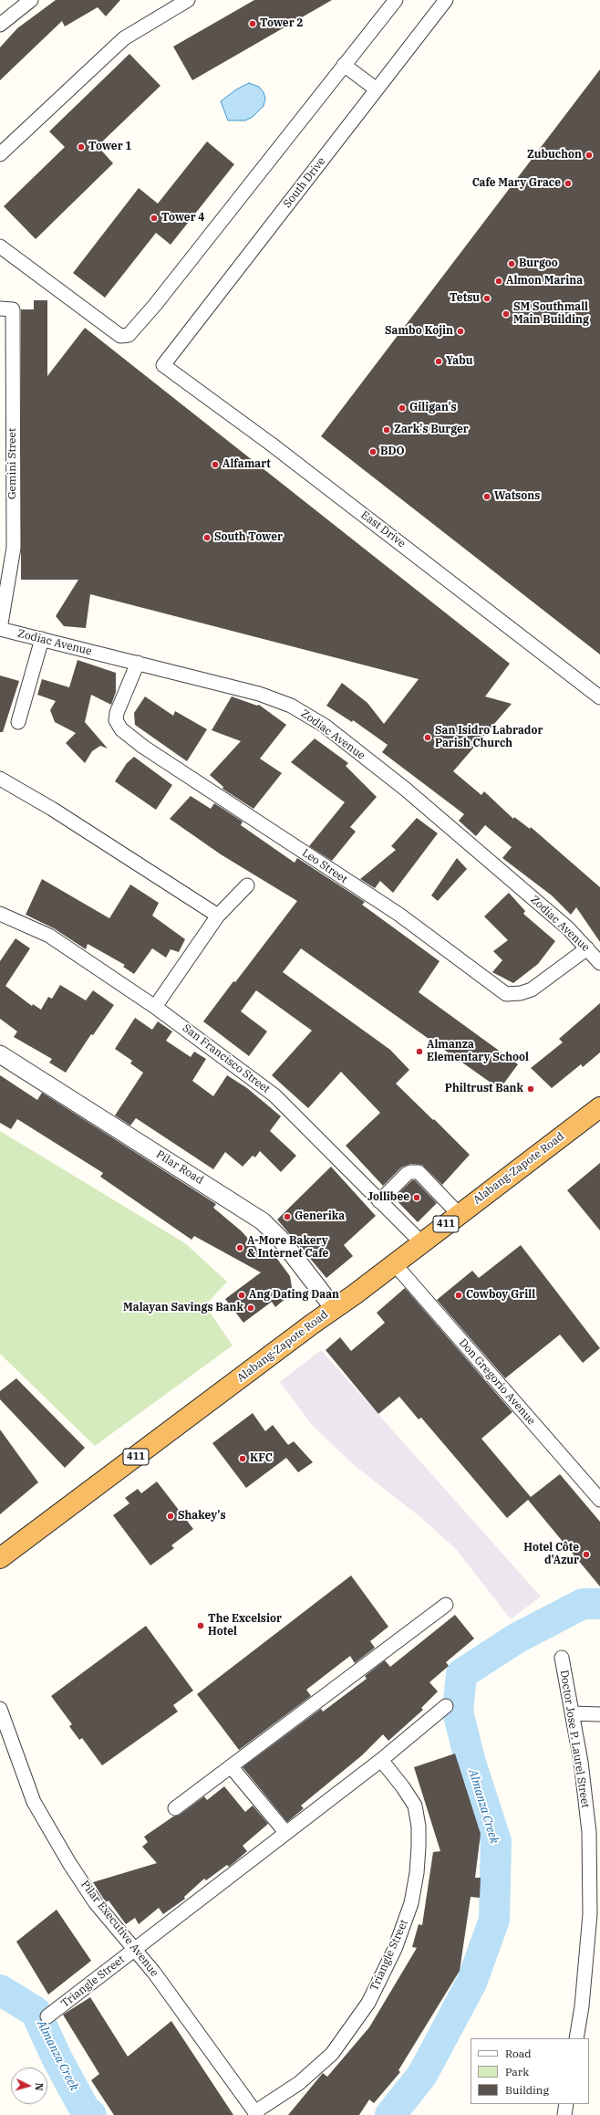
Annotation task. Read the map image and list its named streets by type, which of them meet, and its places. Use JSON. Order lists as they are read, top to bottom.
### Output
{
  "streets": {
    "highway": ["Alabang-Zapote Road", "411"],
    "street": [
      "South Drive",
      "Gemini Street",
      "East Drive",
      "Zodiac Avenue",
      "Leo Street",
      "San Francisco Street",
      "Pilar Road",
      "Don Gregorio Avenue",
      "Doctor Jose P. Laurel Street",
      "Pilar Executive Avenue",
      "Triangle Street"
    ]
  },
  "crossings": [
    ["South Drive", "East Drive"],
    ["Gemini Street", "Zodiac Avenue"],
    ["Zodiac Avenue", "Leo Street"],
    ["San Francisco Street", "Alabang-Zapote Road"],
    ["Pilar Road", "Alabang-Zapote Road"],
    ["Alabang-Zapote Road", "Don Gregorio Avenue"],
    ["Pilar Executive Avenue", "Triangle Street"]
  ],
  "water": ["Almanza Creek"],
  "places": [
    "Tower 2",
    "Tower 1",
    "Zubuchon",
    "Cafe Mary Grace",
    "Tower 4",
    "Burgoo",
    "Almon Marina",
    "Tetsu",
    "SM Southmall Main Building",
    "Sambo Kojin",
    "Yabu",
    "Giligan's",
    "Zark's Burger",
    "BDO",
    "Alfamart",
    "Watsons",
    "South Tower",
    "San Isidro Labrador Parish Church",
    "Almanza Elementary School",
    "Philtrust Bank",
    "Jollibee",
    "Generika",
    "A-More Bakery & Internet Cafe",
    "Ang Dating Daan",
    "Cowboy Grill",
    "Malayan Savings Bank",
    "KFC",
    "Shakey's",
    "Hotel Côte d'Azur",
    "The Excelsior Hotel"
  ],
  "legend": ["Road", "Park", "Building"],
  "north": "right"
}
